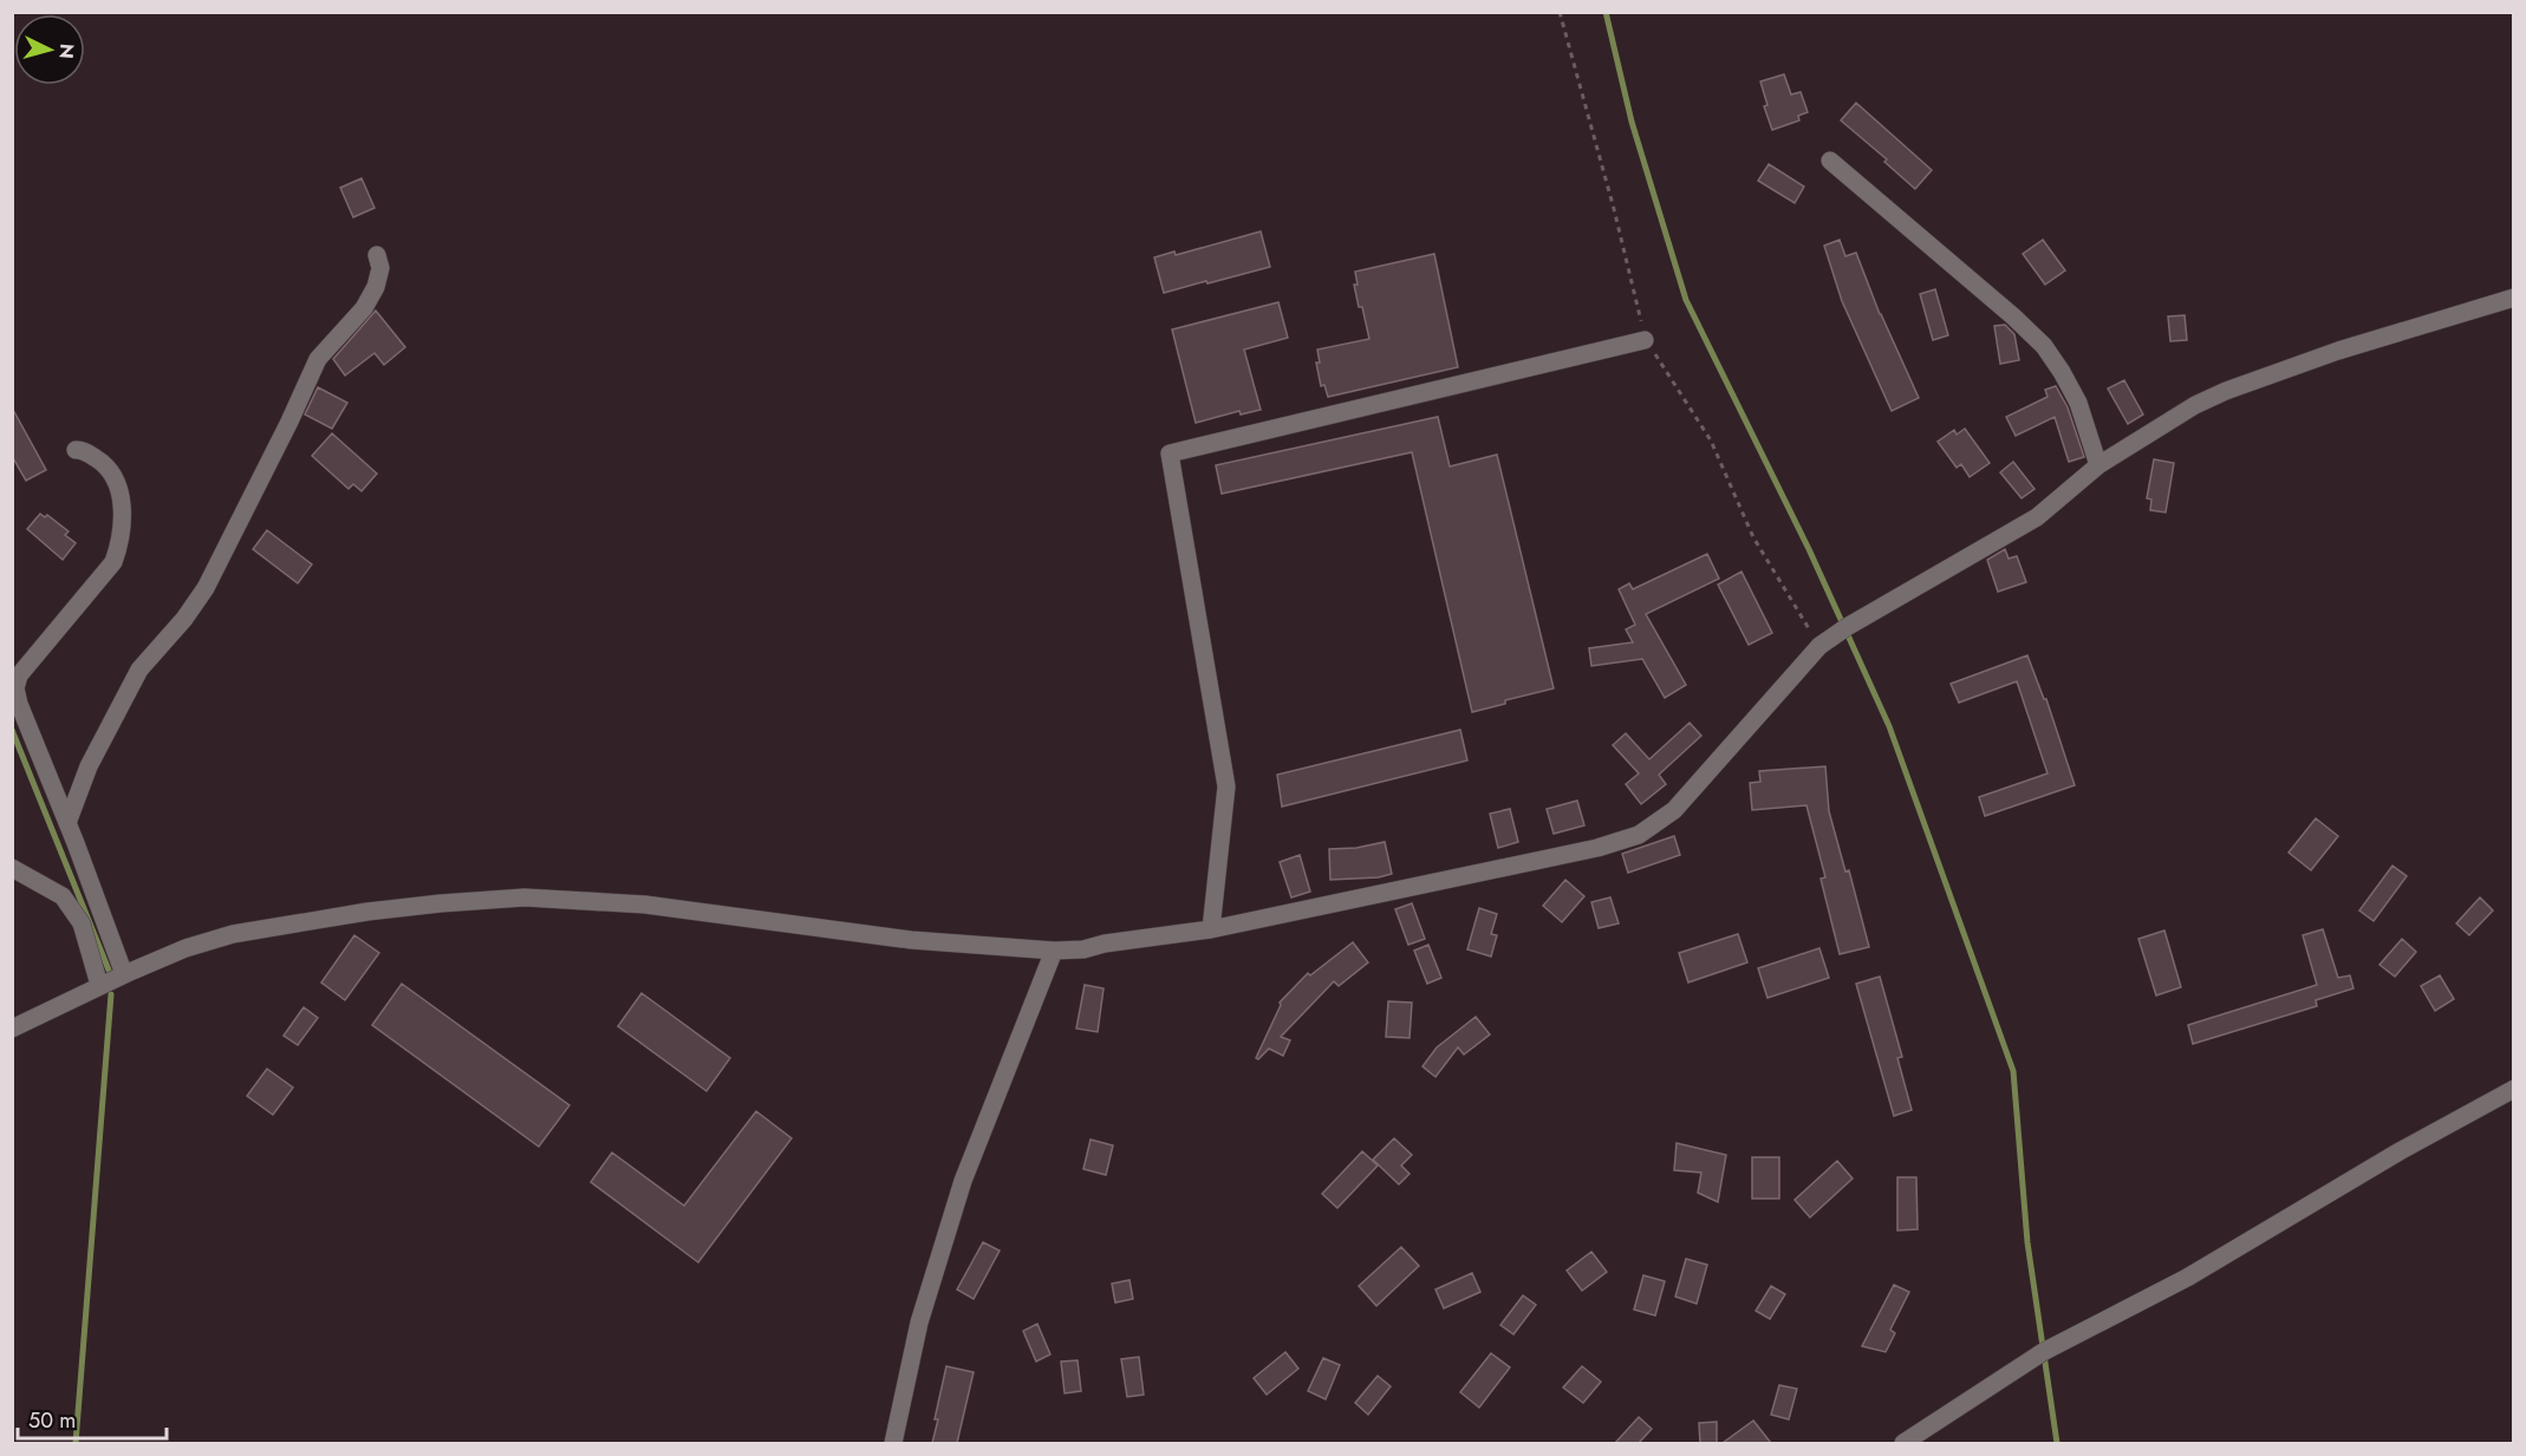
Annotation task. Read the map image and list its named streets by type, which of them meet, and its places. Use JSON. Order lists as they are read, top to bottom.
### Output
{
  "scale_bar": "50 m",
  "north": "right"
}
